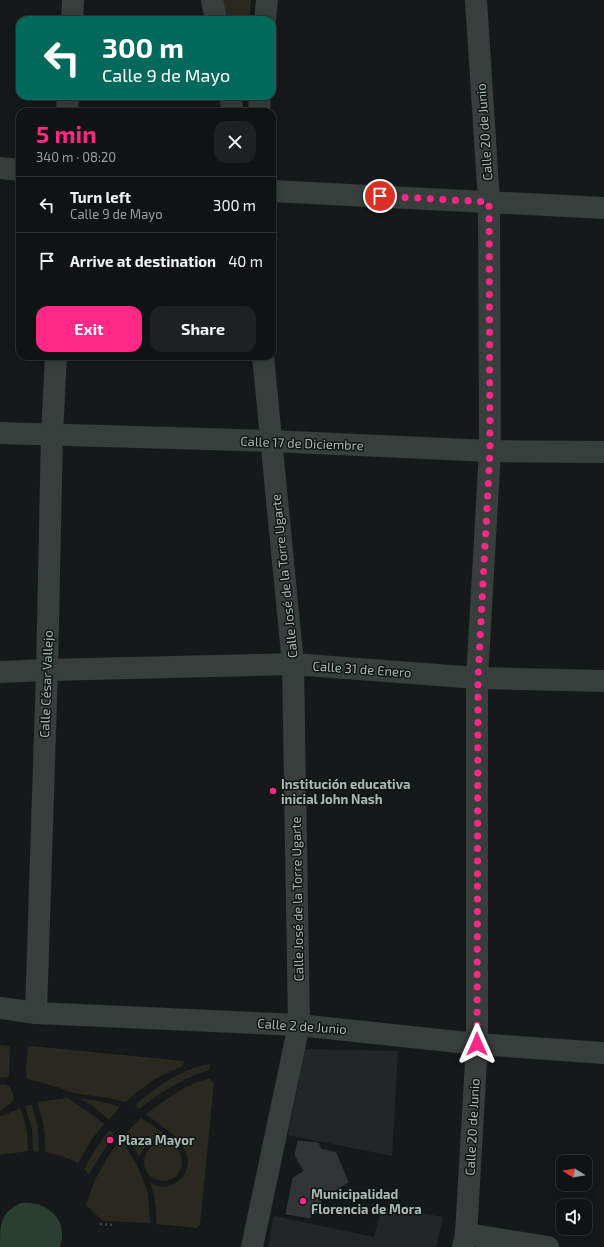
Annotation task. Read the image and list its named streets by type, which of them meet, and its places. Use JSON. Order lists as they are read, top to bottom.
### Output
{
  "streets": {
    "street": [
      "Calle 20 de Junio",
      "Calle 17 de Diciembre",
      "Calle José de la Torre Ugarte",
      "Calle 31 de Enero",
      "Calle César Vallejo",
      "Calle 2 de Junio"
    ]
  },
  "crossings": [
    ["Calle 20 de Junio", "Calle 17 de Diciembre"],
    ["Calle 20 de Junio", "Calle 31 de Enero"],
    ["Calle 20 de Junio", "Calle 2 de Junio"],
    ["Calle 17 de Diciembre", "Calle José de la Torre Ugarte"],
    ["Calle 17 de Diciembre", "Calle César Vallejo"],
    ["Calle José de la Torre Ugarte", "Calle 31 de Enero"],
    ["Calle José de la Torre Ugarte", "Calle 2 de Junio"],
    ["Calle 31 de Enero", "Calle César Vallejo"],
    ["Calle César Vallejo", "Calle 2 de Junio"]
  ],
  "places": ["Institución educativa inicial John Nash", "Plaza Mayor", "Municipalidad Florencia de Mora"],
  "north": "left",
  "page": {
    "turn": ["300 m", "Calle 9 de Mayo"],
    "heading": ["5 min", "340 m · 08:20"],
    "list": [
      {
        "name": "Turn left",
        "note": "Calle 9 de Mayo",
        "value": "300 m"
      },
      {
        "name": "Arrive at destination",
        "value": "40 m"
      }
    ],
    "buttons": ["Exit", "Share"]
  }
}
